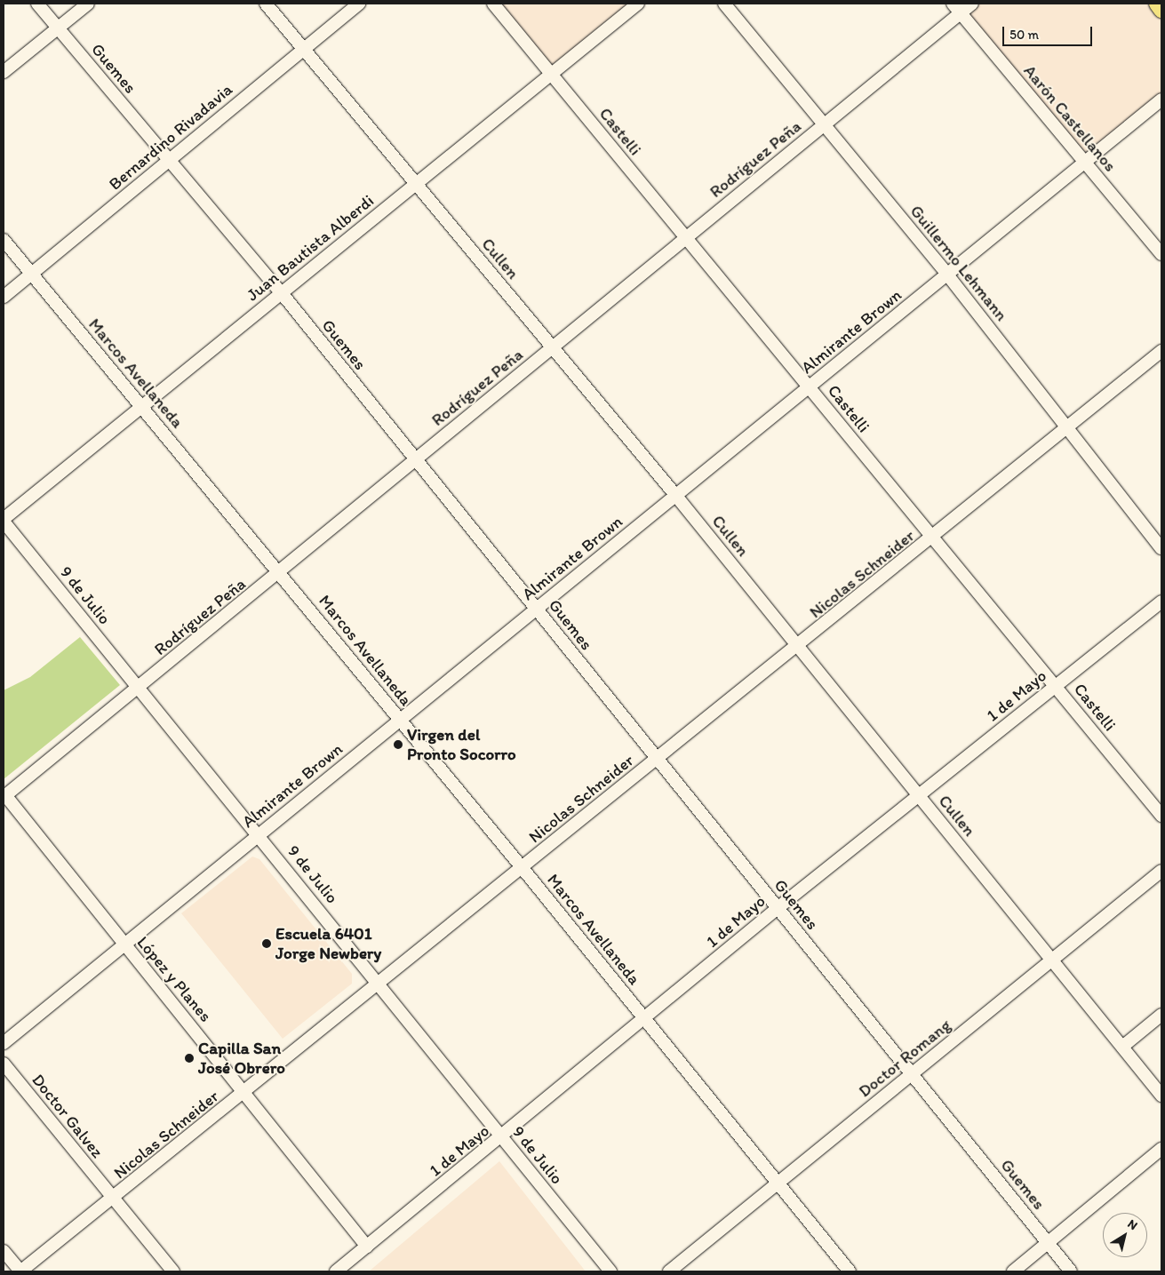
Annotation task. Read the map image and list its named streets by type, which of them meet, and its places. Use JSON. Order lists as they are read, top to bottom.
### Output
{
  "streets": {
    "street": [
      "Guemes",
      "Aarón Castellanos",
      "Castelli",
      "Bernardino Rivadavia",
      "Rodríguez Peña",
      "Juan Bautista Alberdi",
      "Cullen",
      "Guillermo Lehmann",
      "Almirante Brown",
      "Marcos Avellaneda",
      "Nicolas Schneider",
      "9 de Julio",
      "1 de Mayo",
      "López y Planes",
      "Doctor Romang",
      "Doctor Galvez"
    ]
  },
  "crossings": [
    ["Guemes", "Bernardino Rivadavia"],
    ["Guemes", "Rodríguez Peña"],
    ["Guemes", "Juan Bautista Alberdi"],
    ["Guemes", "Almirante Brown"],
    ["Guemes", "Nicolas Schneider"],
    ["Guemes", "1 de Mayo"],
    ["Guemes", "Doctor Romang"],
    ["Aarón Castellanos", "Rodríguez Peña"],
    ["Aarón Castellanos", "Almirante Brown"],
    ["Castelli", "Rodríguez Peña"],
    ["Castelli", "Juan Bautista Alberdi"],
    ["Castelli", "Almirante Brown"],
    ["Castelli", "Nicolas Schneider"],
    ["Castelli", "1 de Mayo"],
    ["Bernardino Rivadavia", "Cullen"],
    ["Bernardino Rivadavia", "Marcos Avellaneda"],
    ["Rodríguez Peña", "Cullen"],
    ["Rodríguez Peña", "Guillermo Lehmann"],
    ["Rodríguez Peña", "Marcos Avellaneda"],
    ["Rodríguez Peña", "9 de Julio"],
    ["Rodríguez Peña", "López y Planes"],
    ["Juan Bautista Alberdi", "Cullen"],
    ["Juan Bautista Alberdi", "Marcos Avellaneda"],
    ["Juan Bautista Alberdi", "9 de Julio"],
    ["Cullen", "Almirante Brown"],
    ["Cullen", "Nicolas Schneider"],
    ["Cullen", "1 de Mayo"],
    ["Cullen", "Doctor Romang"],
    ["Guillermo Lehmann", "Almirante Brown"],
    ["Guillermo Lehmann", "Nicolas Schneider"],
    ["Almirante Brown", "Marcos Avellaneda"],
    ["Almirante Brown", "9 de Julio"],
    ["Almirante Brown", "López y Planes"],
    ["Marcos Avellaneda", "Nicolas Schneider"],
    ["Marcos Avellaneda", "1 de Mayo"],
    ["Marcos Avellaneda", "Doctor Romang"],
    ["Nicolas Schneider", "9 de Julio"],
    ["Nicolas Schneider", "López y Planes"],
    ["Nicolas Schneider", "Doctor Galvez"],
    ["9 de Julio", "1 de Mayo"],
    ["1 de Mayo", "López y Planes"]
  ],
  "places": ["Virgen del Pronto Socorro", "Escuela 6401 Jorge Newbery", "Capilla San José Obrero"],
  "scale_bar": "50 m",
  "north": "top right"
}
